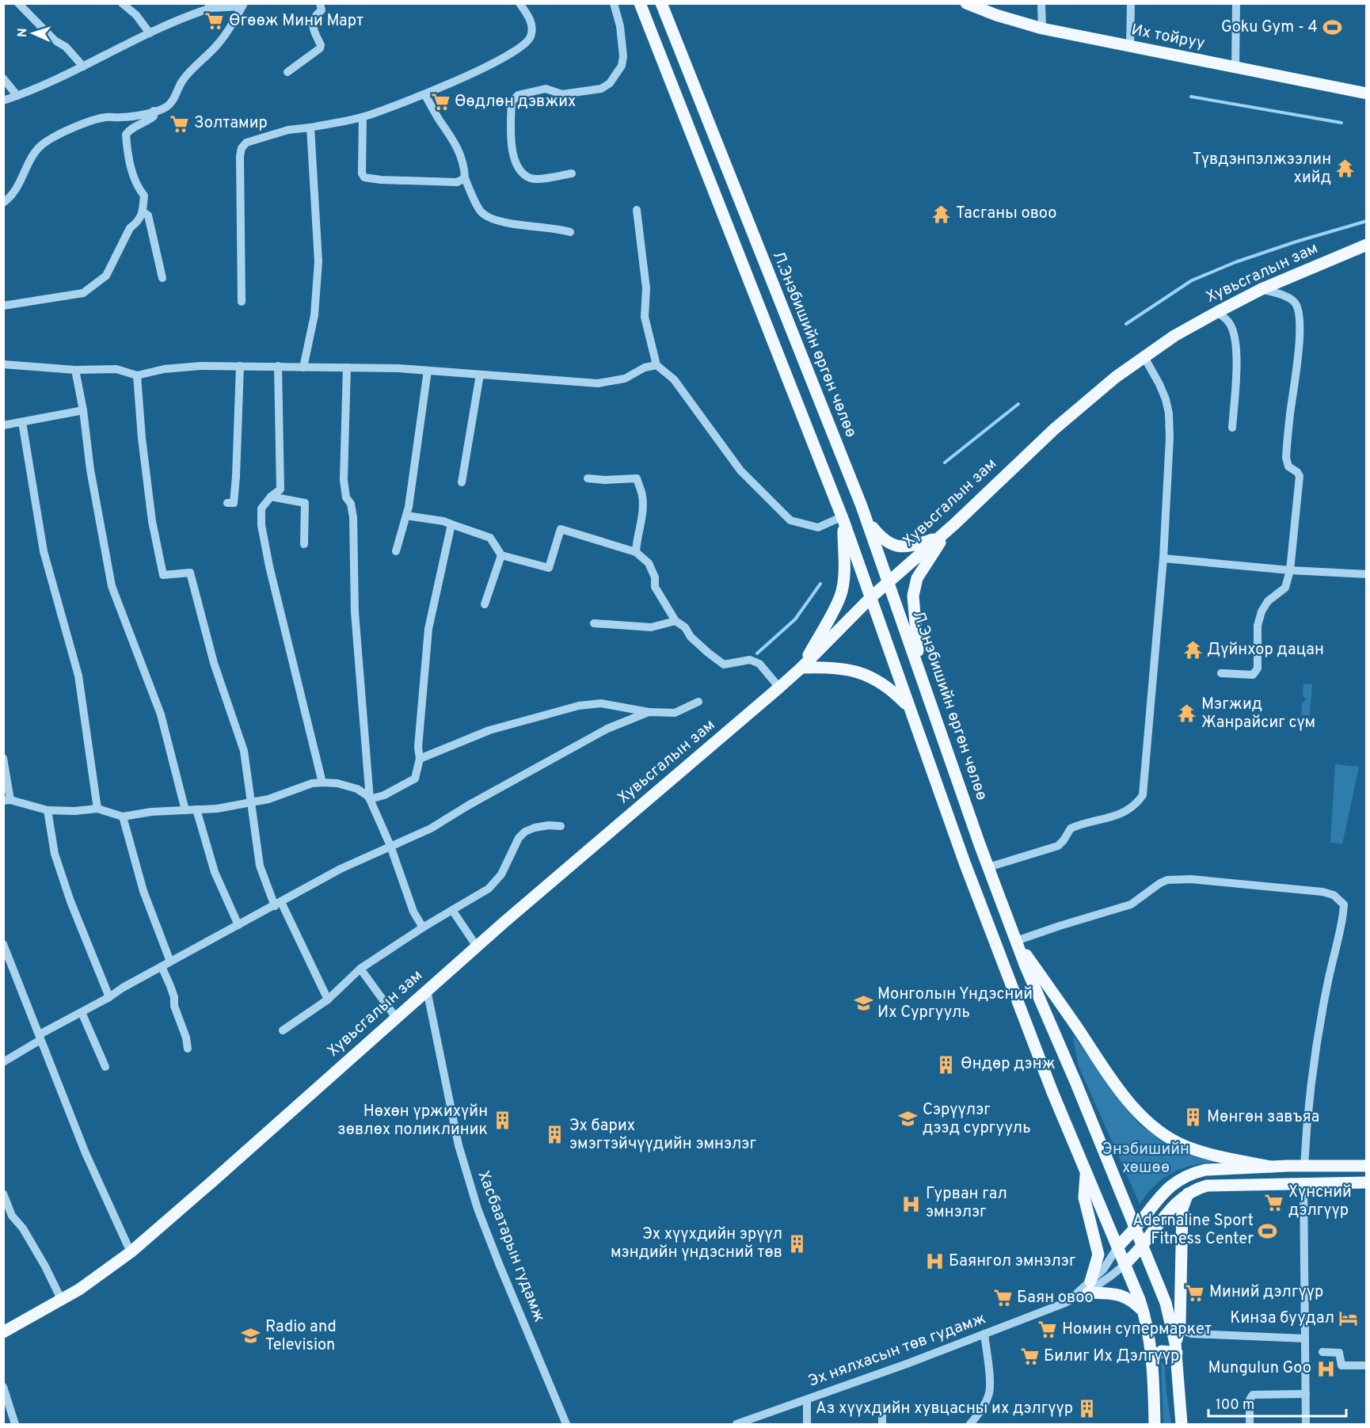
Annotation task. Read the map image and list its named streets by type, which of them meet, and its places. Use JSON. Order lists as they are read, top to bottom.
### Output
{
  "streets": {
    "main road": ["Их тойруу", "Хувьсгалын зам", "Л.Энэбишийн өргөн чөлөө"],
    "street": ["Хасбаатарын гудамж", "Эх нялхасын төв гудамж"]
  },
  "crossings": [
    ["Хувьсгалын зам", "Л.Энэбишийн өргөн чөлөө"],
    ["Хувьсгалын зам", "Хасбаатарын гудамж"]
  ],
  "parks": ["Энэбишийн хөшөө"],
  "places": {
    "supermarket": [
      "Өгөөж Мини Март",
      "Өөдлөн дэвжих",
      "Золтамир",
      "Хүнсний дэлгүүр",
      "Миний дэлгүүр",
      "Баян овоо",
      "Номин супермаркет",
      "Билиг Их Дэлгүүр"
    ],
    "sports": ["Goku Gym - 4", "Adernaline Sport Fitness Center"],
    "temple": [
      "Түвдэнпэлжээлин хийд",
      "Тасганы овоо",
      "Дүйнхор дацан",
      "Мэгжид Жанрайсиг сүм"
    ],
    "school or university": ["Монголын Үндэсний Их Сургууль", "Сэрүүлэг дээд сургууль", "Radio and Television"],
    "building": [
      "Өндөр дэнж",
      "Мөнгөн завъяа",
      "Нөхөн үржихүйн зөвлөх поликлиник",
      "Эх барих эмэгтэйчүүдийн эмнэлэг",
      "Эх хүүхдийн эрүүл мэндийн үндэсний төв",
      "Аз хүүхдийн хувцасны их дэлгүүр"
    ],
    "hospital": ["Гурван гал эмнэлэг", "Баянгол эмнэлэг", "Mungulun Goo"],
    "hotel": ["Кинза буудал"]
  },
  "scale_bar": "100 m",
  "north": "left"
}
